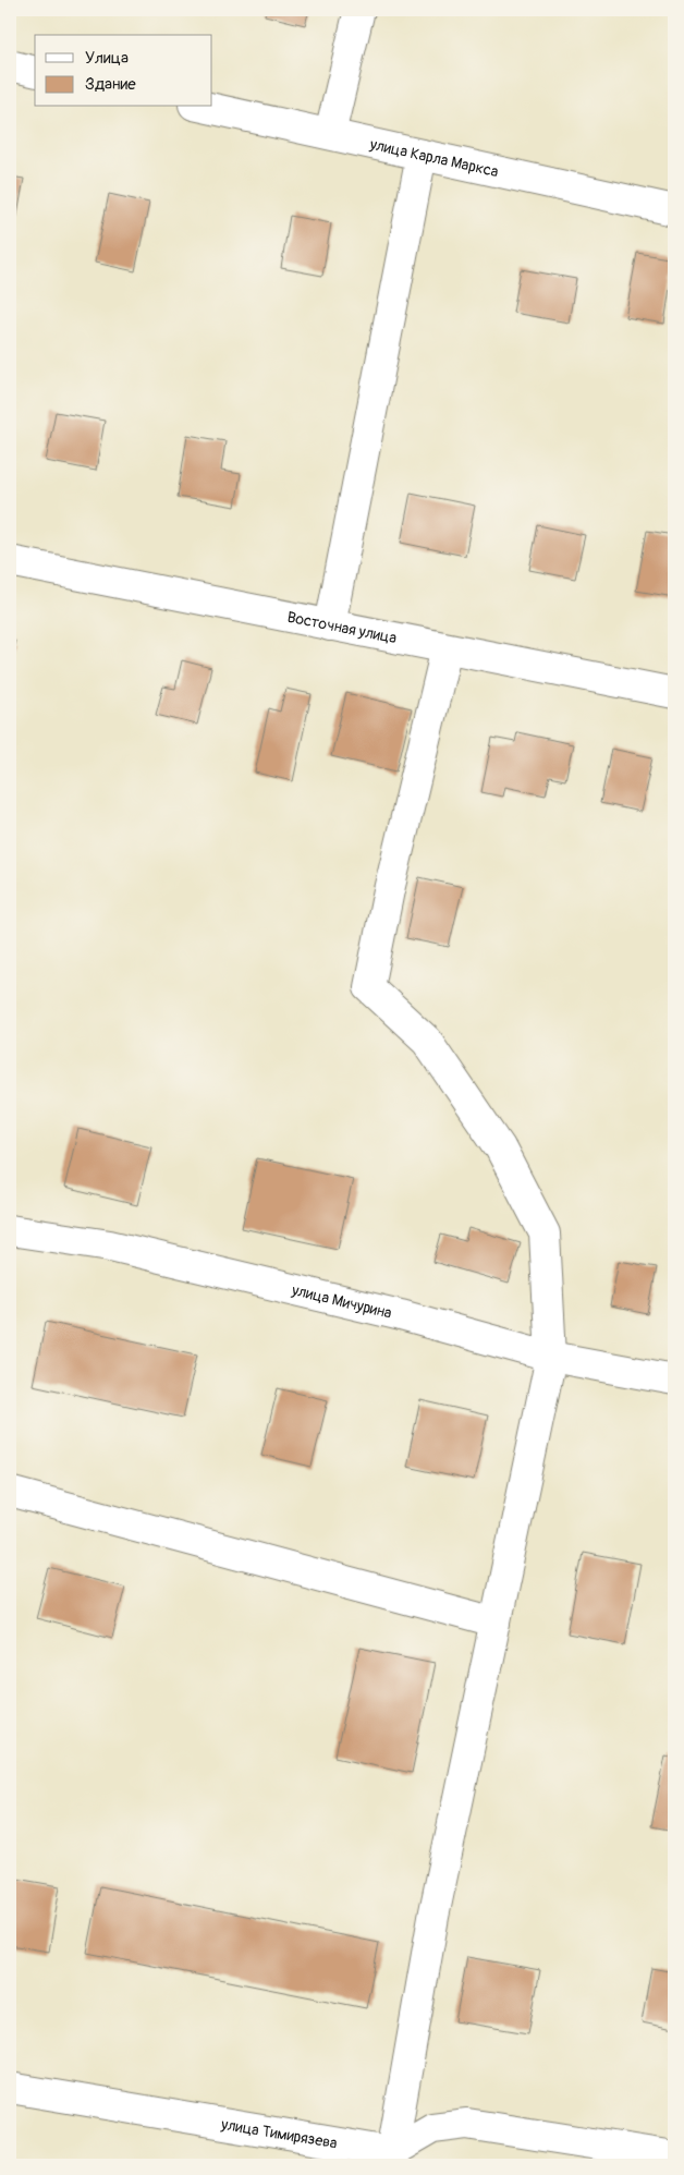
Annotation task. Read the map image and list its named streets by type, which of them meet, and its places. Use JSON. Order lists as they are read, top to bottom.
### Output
{
  "streets": {
    "street": [
      "улица Карла Маркса",
      "Восточная улица",
      "улица Мичурина",
      "улица Тимирязева"
    ]
  },
  "legend": ["Улица", "Здание"]
}
